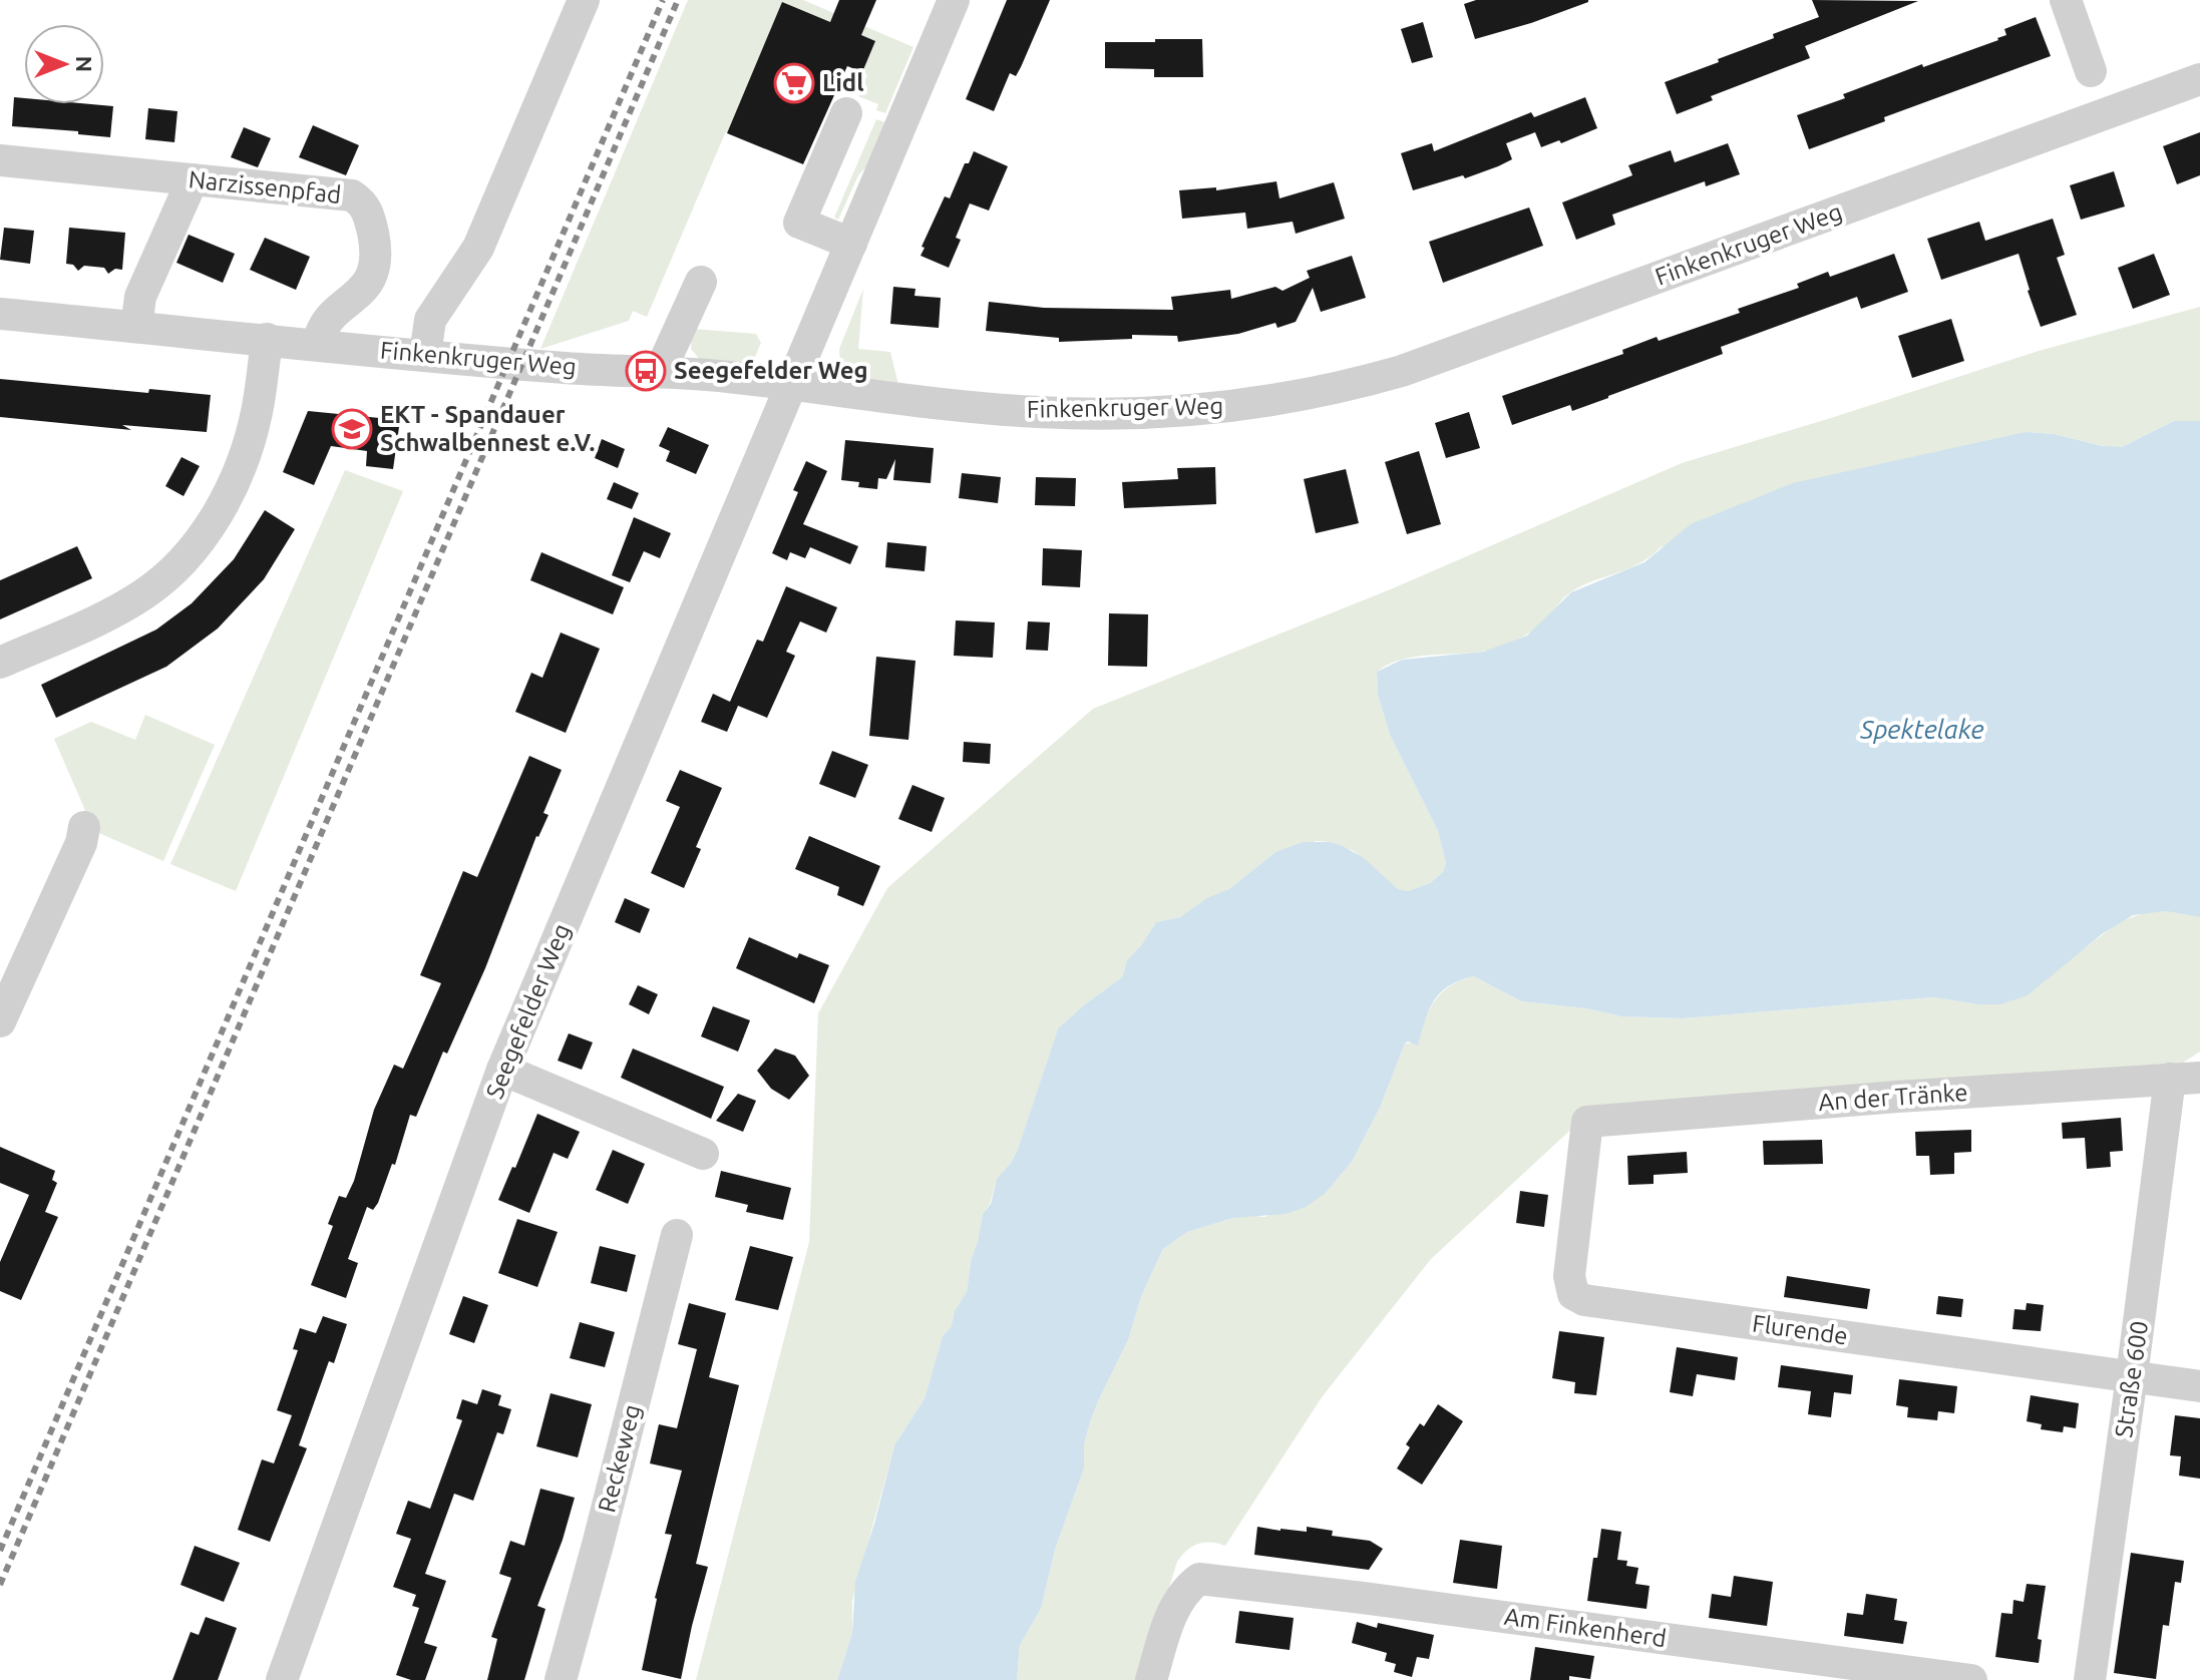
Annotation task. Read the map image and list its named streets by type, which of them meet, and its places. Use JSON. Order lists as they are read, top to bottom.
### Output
{
  "streets": {
    "street": [
      "Narzissenpfad",
      "Finkenkruger Weg",
      "Seegefelder Weg",
      "An der Tränke",
      "Flurende",
      "Straße 600",
      "Reckeweg",
      "Am Finkenherd"
    ]
  },
  "crossings": [
    ["Narzissenpfad", "Finkenkruger Weg"],
    ["Finkenkruger Weg", "Seegefelder Weg"],
    ["An der Tränke", "Flurende"],
    ["An der Tränke", "Straße 600"],
    ["Flurende", "Straße 600"]
  ],
  "water": ["Spektelake"],
  "places": {
    "supermarket": ["Lidl"],
    "bus stop": ["Seegefelder Weg"],
    "school or university": ["EKT - Spandauer Schwalbennest e.V."]
  },
  "north": "right"
}
